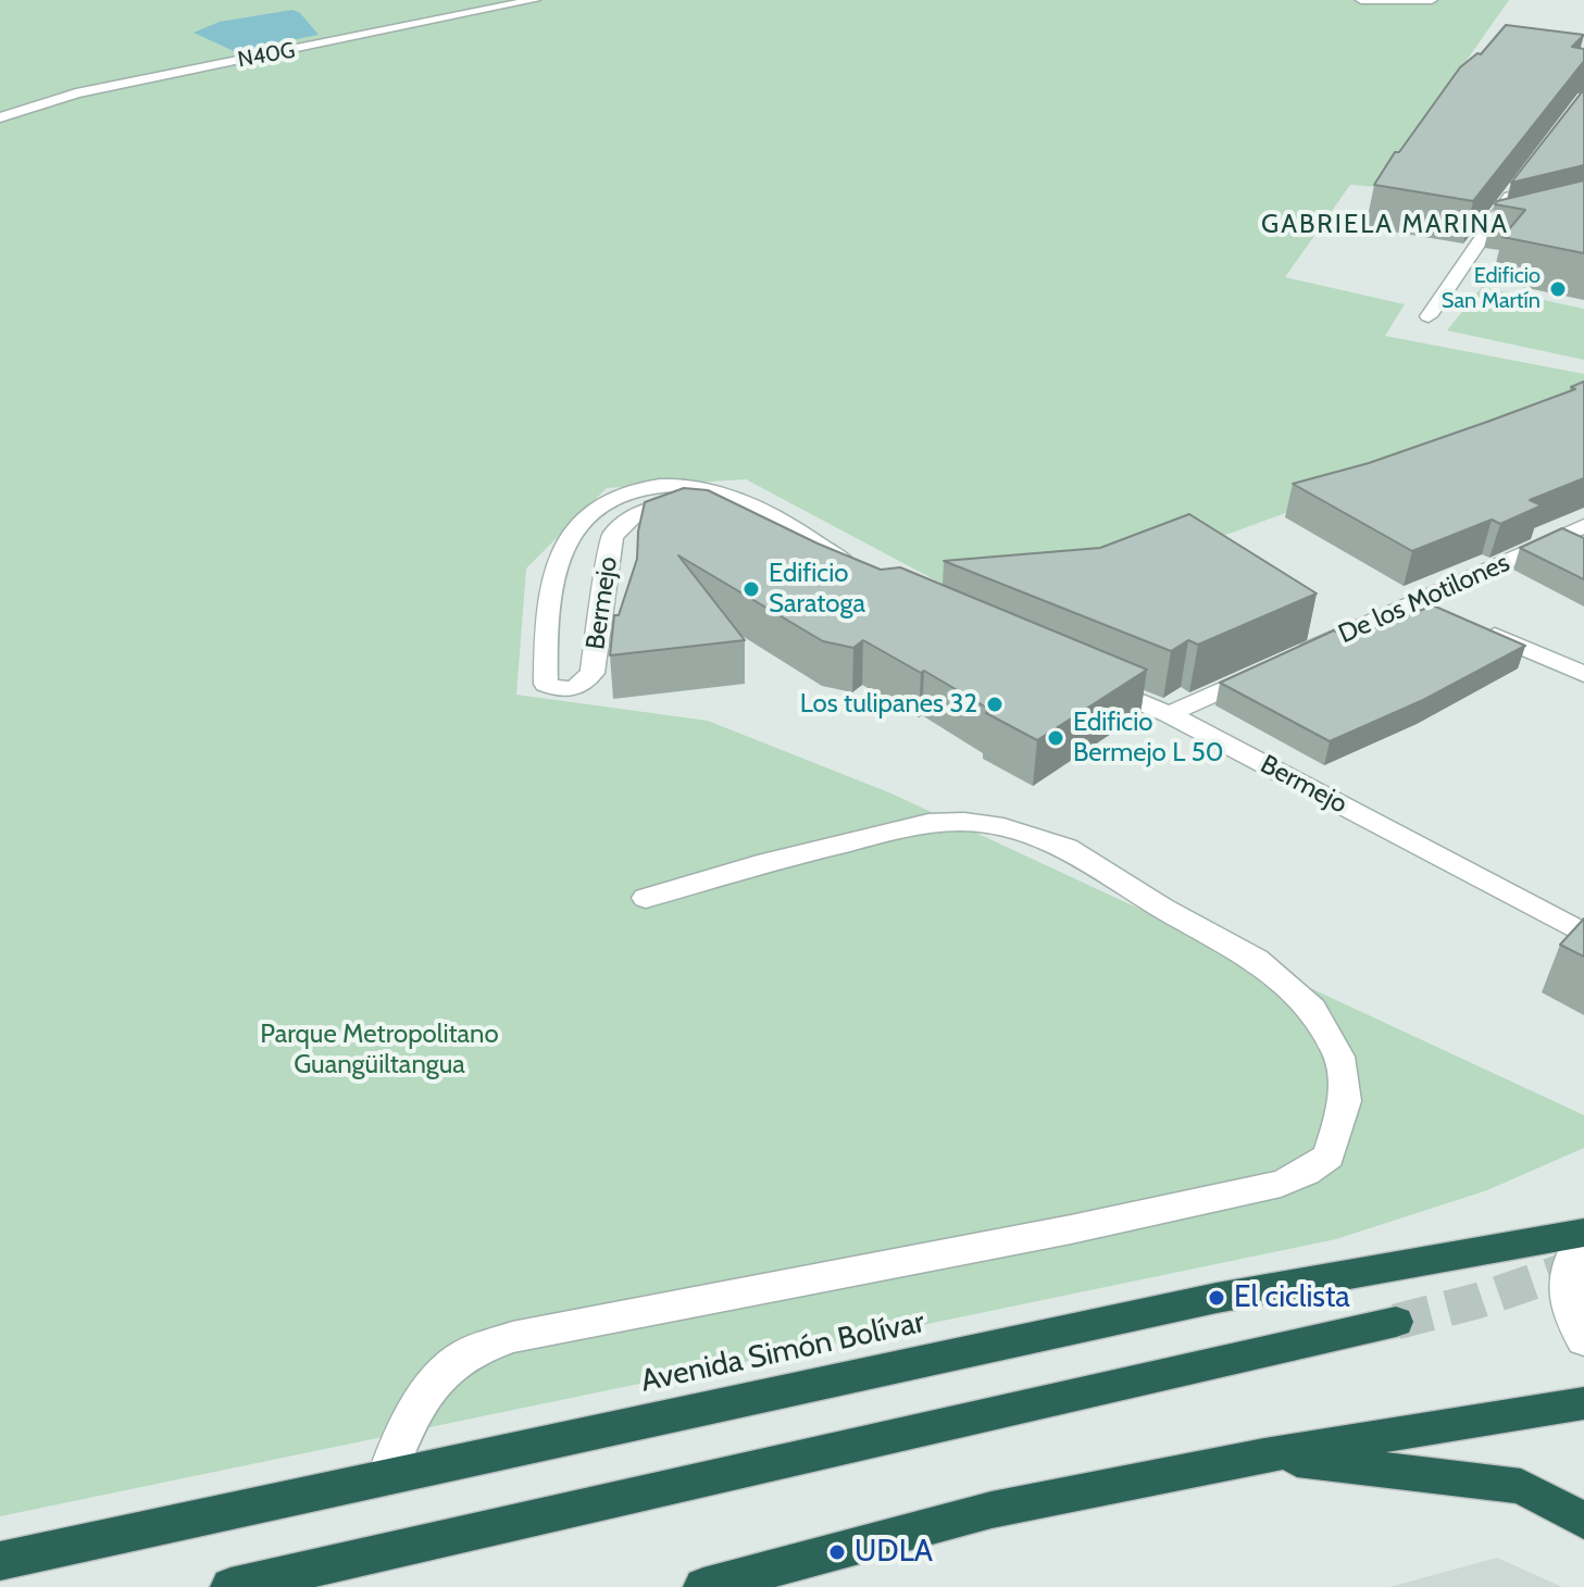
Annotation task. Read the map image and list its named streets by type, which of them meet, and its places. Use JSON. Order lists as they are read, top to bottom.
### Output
{
  "streets": {
    "highway": ["Avenida Simón Bolívar"],
    "street": ["N40G", "De los Motilones", "Bermejo"]
  },
  "crossings": [
    ["De los Motilones", "Bermejo"]
  ],
  "districts": ["GABRIELA MARINA"],
  "parks": ["Parque Metropolitano Guangüiltangua"],
  "places": [
    "Edificio San Martín",
    "Edificio Saratoga",
    "Los tulipanes 32",
    "Edificio Bermejo L 50",
    "El ciclista",
    "UDLA"
  ]
}
